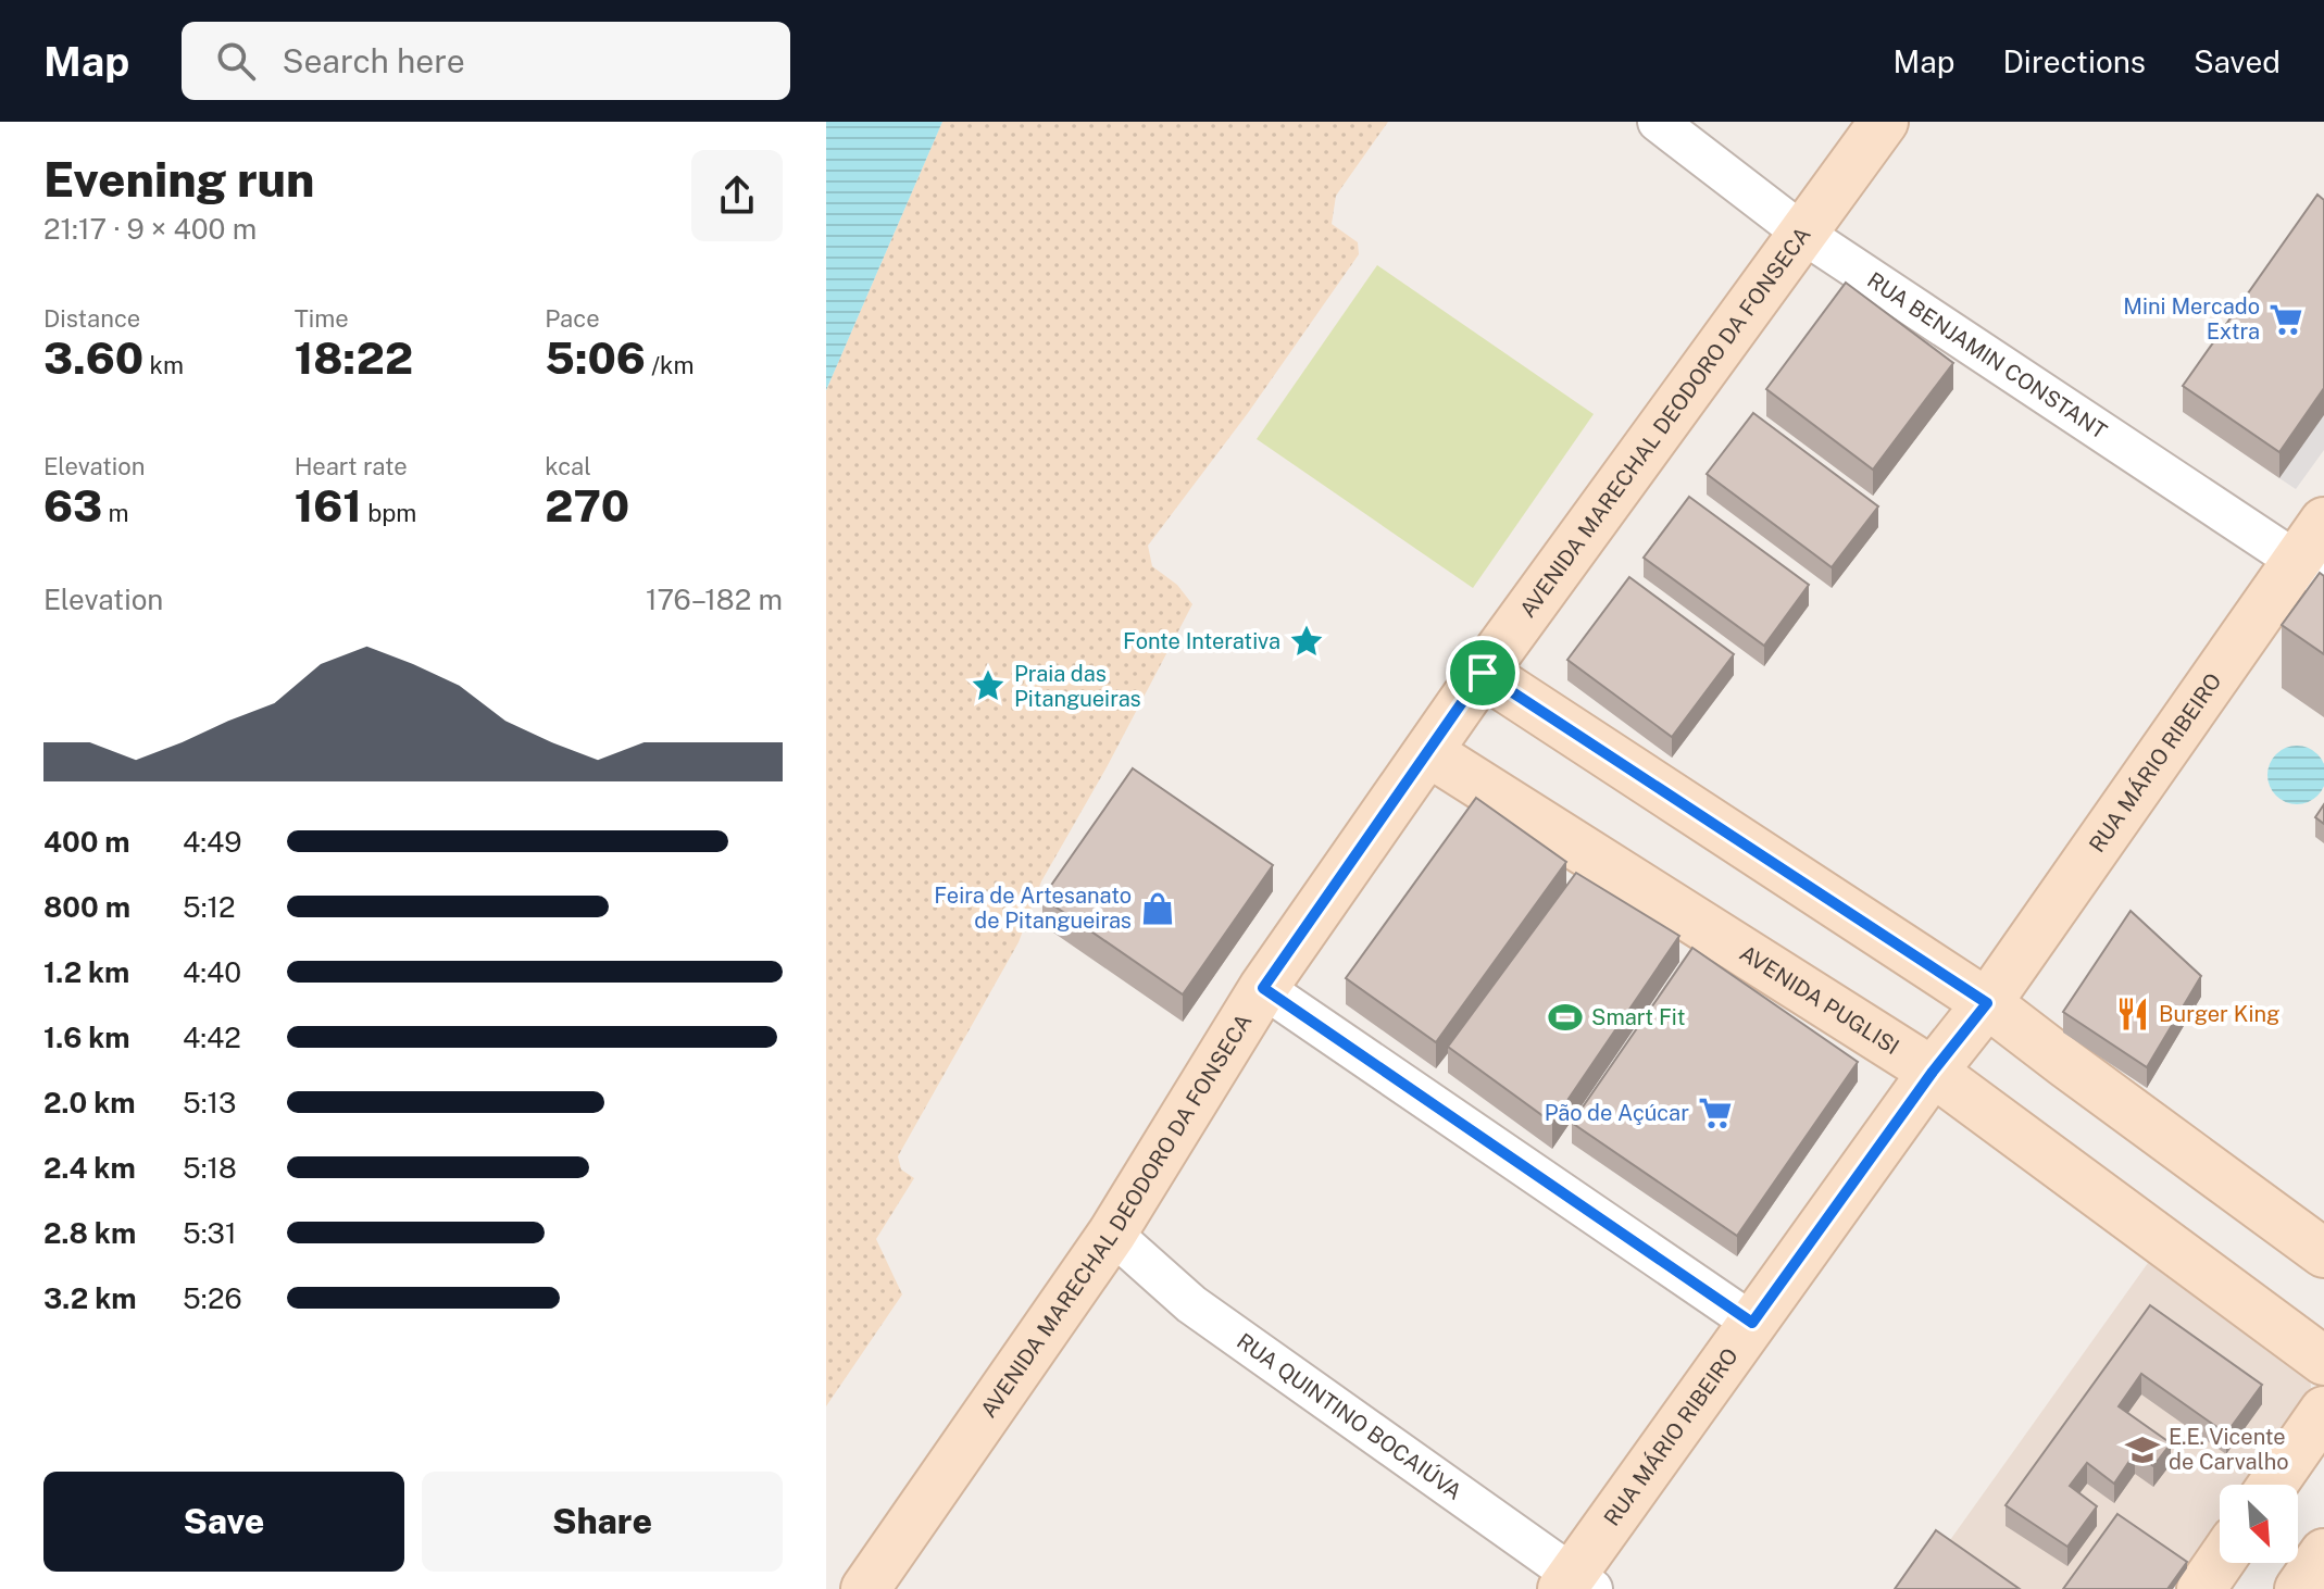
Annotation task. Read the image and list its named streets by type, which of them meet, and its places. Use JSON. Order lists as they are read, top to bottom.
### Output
{
  "streets": {
    "main road": ["AVENIDA MARECHAL DEODORO DA FONSECA", "RUA MÁRIO RIBEIRO", "AVENIDA PUGLISI"],
    "street": ["RUA BENJAMIN CONSTANT", "RUA QUINTINO BOCAIÚVA"]
  },
  "crossings": [
    ["RUA BENJAMIN CONSTANT", "AVENIDA MARECHAL DEODORO DA FONSECA"],
    ["RUA BENJAMIN CONSTANT", "RUA MÁRIO RIBEIRO"],
    ["AVENIDA MARECHAL DEODORO DA FONSECA", "AVENIDA PUGLISI"],
    ["AVENIDA MARECHAL DEODORO DA FONSECA", "RUA QUINTINO BOCAIÚVA"],
    ["RUA MÁRIO RIBEIRO", "AVENIDA PUGLISI"],
    ["RUA MÁRIO RIBEIRO", "RUA QUINTINO BOCAIÚVA"]
  ],
  "places": {
    "supermarket": ["Mini Mercado Extra", "Pão de Açúcar"],
    "place": ["Fonte Interativa", "Praia das Pitangueiras"],
    "shop": ["Feira de Artesanato de Pitangueiras"],
    "restaurant": ["Burger King"],
    "sports": ["Smart Fit"],
    "school or university": ["E.E. Vicente de Carvalho"]
  },
  "north": "bottom right",
  "page": {
    "header": "Map",
    "search": "Search here",
    "nav": ["Map", "Directions", "Saved"],
    "heading": ["Evening run", "21:17 · 9 × 400 m"],
    "stats": [
      ["Distance", "3.60 km"],
      ["Time", "18:22"],
      ["Pace", "5:06 /km"],
      ["Elevation", "63 m"],
      ["Heart rate", "161 bpm"],
      ["kcal", "270"]
    ],
    "chart": ["Elevation", "176–182 m"],
    "list": [
      {
        "name": "400 m",
        "note": "4:49"
      },
      {
        "name": "800 m",
        "note": "5:12"
      },
      {
        "name": "1.2 km",
        "note": "4:40"
      },
      {
        "name": "1.6 km",
        "note": "4:42"
      },
      {
        "name": "2.0 km",
        "note": "5:13"
      },
      {
        "name": "2.4 km",
        "note": "5:18"
      },
      {
        "name": "2.8 km",
        "note": "5:31"
      },
      {
        "name": "3.2 km",
        "note": "5:26"
      }
    ],
    "buttons": ["Save", "Share"]
  }
}
